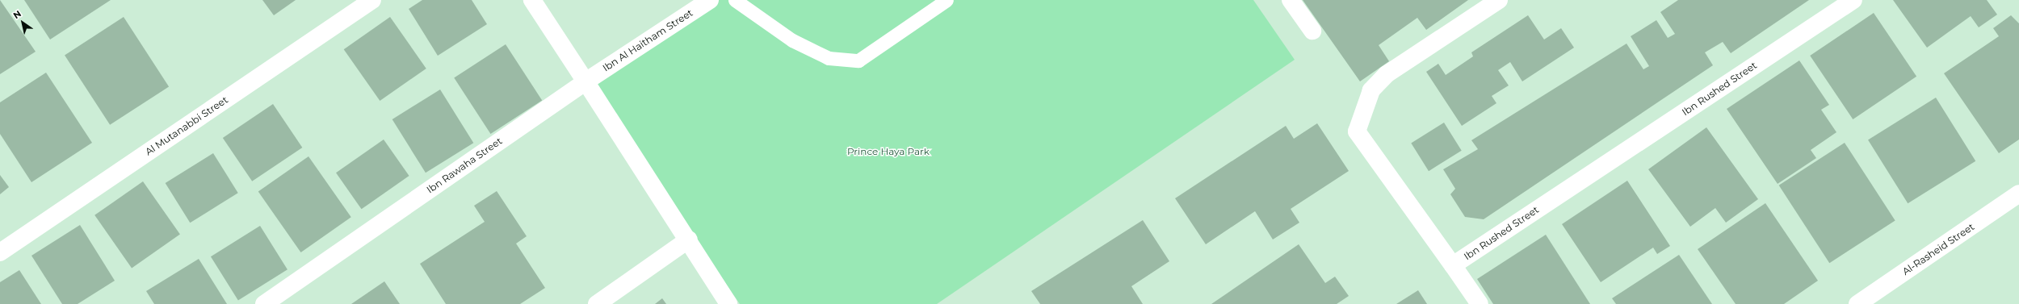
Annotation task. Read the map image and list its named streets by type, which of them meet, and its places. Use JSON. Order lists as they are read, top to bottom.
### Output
{
  "streets": {
    "street": [
      "Ibn Al Haitham Street",
      "Ibn Rushed Street",
      "Al Mutanabbi Street",
      "Ibn Rawaha Street",
      "Al-Rasheid Street"
    ]
  },
  "crossings": [
    ["Ibn Al Haitham Street", "Ibn Rawaha Street"]
  ],
  "parks": ["Prince Haya Park"],
  "north": "top left"
}
